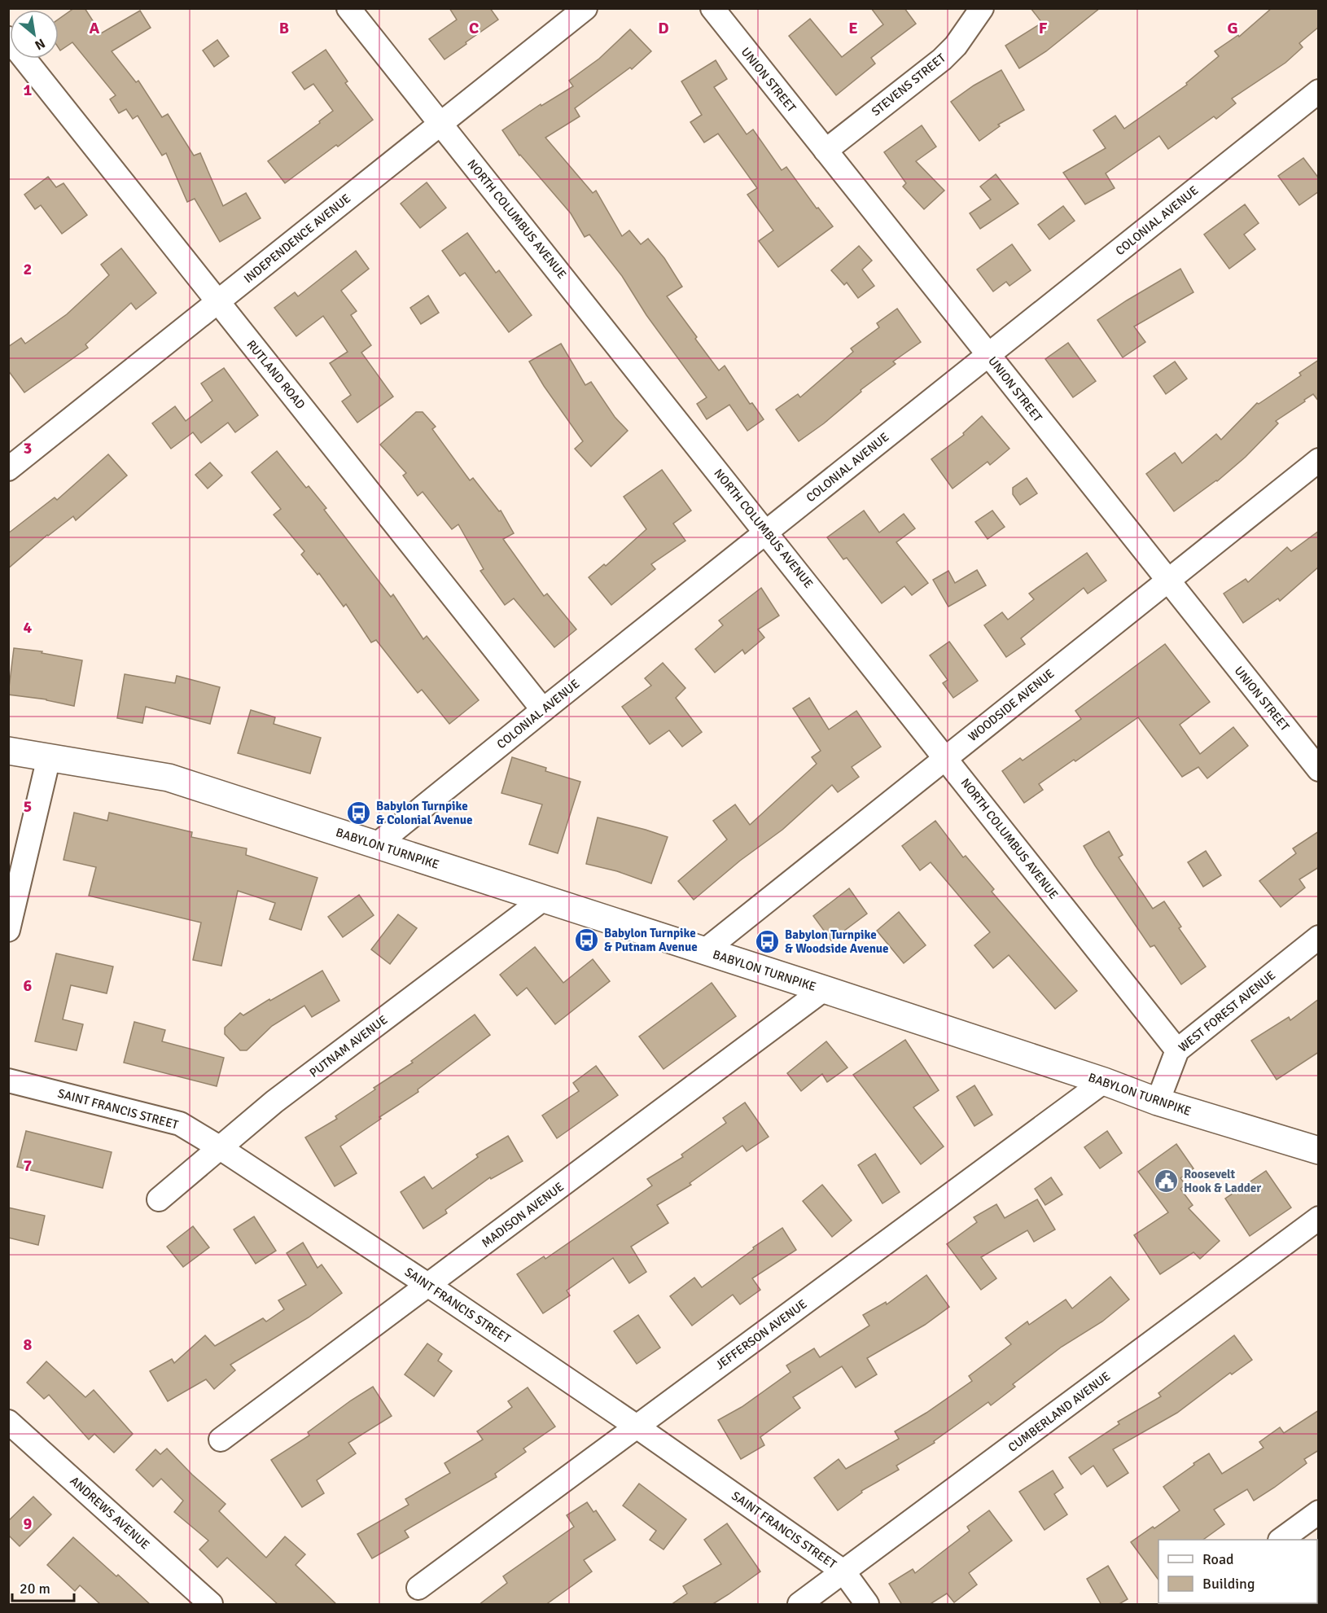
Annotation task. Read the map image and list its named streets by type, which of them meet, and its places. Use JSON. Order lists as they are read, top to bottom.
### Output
{
  "streets": {
    "main road": ["BABYLON TURNPIKE"],
    "street": [
      "UNION STREET",
      "STEVENS STREET",
      "NORTH COLUMBUS AVENUE",
      "COLONIAL AVENUE",
      "INDEPENDENCE AVENUE",
      "RUTLAND ROAD",
      "WOODSIDE AVENUE",
      "WEST FOREST AVENUE",
      "PUTNAM AVENUE",
      "SAINT FRANCIS STREET",
      "MADISON AVENUE",
      "JEFFERSON AVENUE",
      "CUMBERLAND AVENUE",
      "ANDREWS AVENUE"
    ]
  },
  "crossings": [
    ["UNION STREET", "STEVENS STREET"],
    ["UNION STREET", "COLONIAL AVENUE"],
    ["UNION STREET", "WOODSIDE AVENUE"],
    ["NORTH COLUMBUS AVENUE", "COLONIAL AVENUE"],
    ["NORTH COLUMBUS AVENUE", "INDEPENDENCE AVENUE"],
    ["NORTH COLUMBUS AVENUE", "WOODSIDE AVENUE"],
    ["NORTH COLUMBUS AVENUE", "WEST FOREST AVENUE"],
    ["COLONIAL AVENUE", "RUTLAND ROAD"],
    ["COLONIAL AVENUE", "BABYLON TURNPIKE"],
    ["INDEPENDENCE AVENUE", "RUTLAND ROAD"],
    ["WOODSIDE AVENUE", "BABYLON TURNPIKE"],
    ["BABYLON TURNPIKE", "WEST FOREST AVENUE"],
    ["BABYLON TURNPIKE", "PUTNAM AVENUE"],
    ["BABYLON TURNPIKE", "MADISON AVENUE"],
    ["BABYLON TURNPIKE", "JEFFERSON AVENUE"],
    ["PUTNAM AVENUE", "SAINT FRANCIS STREET"],
    ["SAINT FRANCIS STREET", "MADISON AVENUE"],
    ["SAINT FRANCIS STREET", "JEFFERSON AVENUE"],
    ["SAINT FRANCIS STREET", "CUMBERLAND AVENUE"]
  ],
  "places": {
    "bus stop": ["Babylon Turnpike & Colonial Avenue", "Babylon Turnpike & Putnam Avenue", "Babylon Turnpike & Woodside Avenue"],
    "public building": ["Roosevelt Hook & Ladder"]
  },
  "legend": ["Road", "Building"],
  "scale_bar": "20 m",
  "north": "bottom right",
  "grid": {
    "columns": [
      "A",
      "B",
      "C",
      "D",
      "E",
      "F",
      "G"
    ],
    "rows": [
      "1",
      "2",
      "3",
      "4",
      "5",
      "6",
      "7",
      "8",
      "9"
    ]
  }
}
